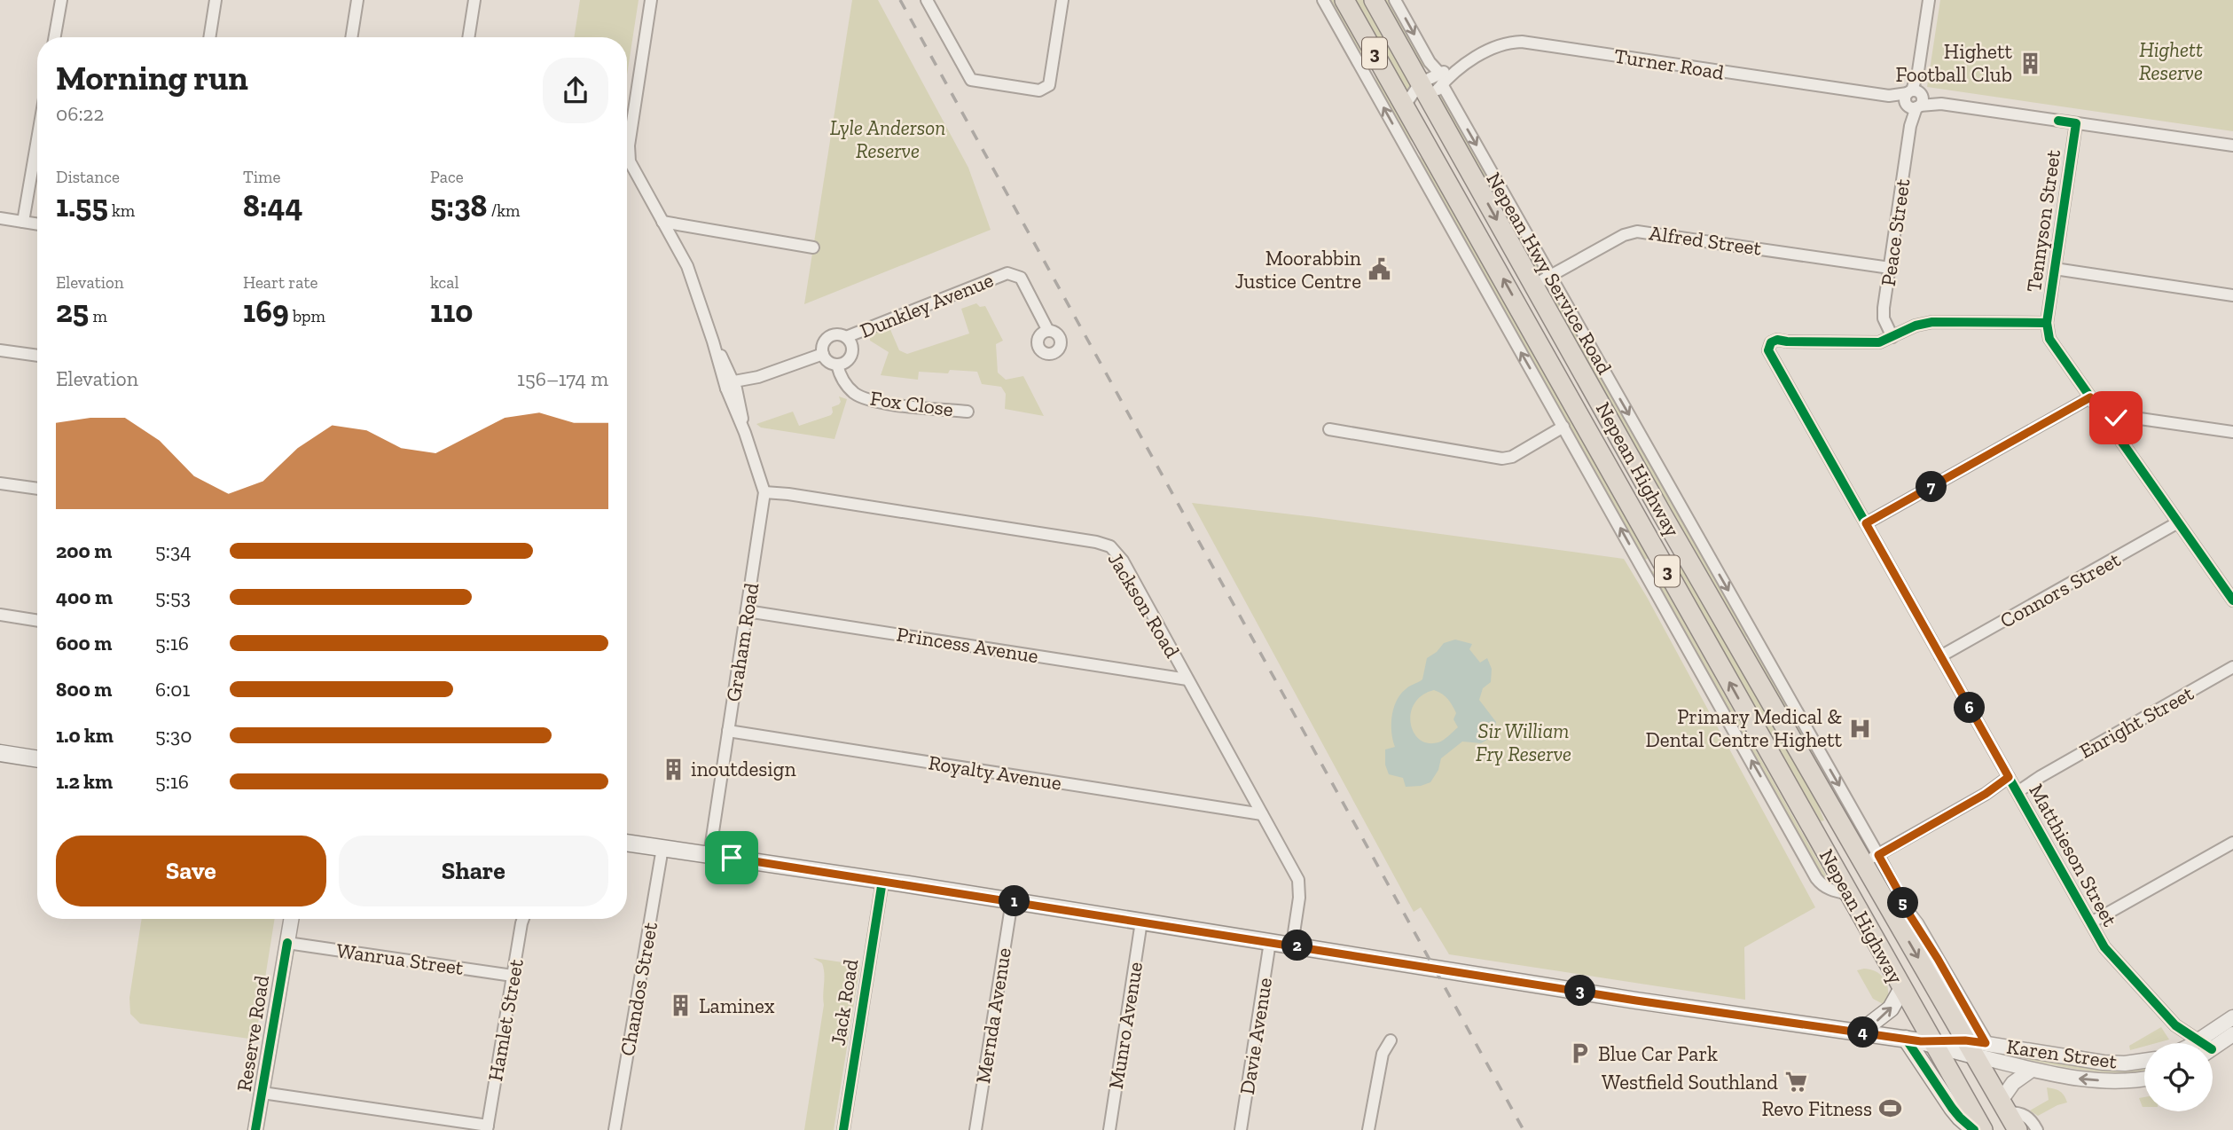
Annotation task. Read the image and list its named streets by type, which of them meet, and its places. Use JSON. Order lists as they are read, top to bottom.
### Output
{
  "streets": {
    "highway": ["3", "Nepean Highway"],
    "street": [
      "Turner Road",
      "Tennyson Street",
      "Peace Street",
      "Alfred Street",
      "Nepean Hwy Service Road",
      "Dunkley Avenue",
      "Fox Close",
      "Connors Street",
      "Jackson Road",
      "Graham Road",
      "Princess Avenue",
      "Enright Street",
      "Royalty Avenue",
      "Matthieson Street",
      "Wanrua Street",
      "Chandos Street",
      "Jack Road",
      "Mernda Avenue",
      "Hamlet Street",
      "Munro Avenue",
      "Reserve Road",
      "Davie Avenue",
      "Karen Street"
    ]
  },
  "crossings": [
    ["Turner Road", "Tennyson Street"],
    ["Turner Road", "Peace Street"],
    ["Turner Road", "Nepean Hwy Service Road"],
    ["Turner Road", "Nepean Highway"],
    ["Tennyson Street", "Connors Street"],
    ["Peace Street", "Alfred Street"],
    ["Peace Street", "Matthieson Street"],
    ["Alfred Street", "Nepean Hwy Service Road"],
    ["Alfred Street", "Nepean Highway"],
    ["Nepean Hwy Service Road", "Nepean Highway"],
    ["Nepean Hwy Service Road", "Enright Street"],
    ["Dunkley Avenue", "Fox Close"],
    ["Nepean Highway", "Enright Street"],
    ["Nepean Highway", "Karen Street"],
    ["Connors Street", "Matthieson Street"],
    ["Jackson Road", "Graham Road"],
    ["Jackson Road", "Princess Avenue"],
    ["Jackson Road", "Royalty Avenue"],
    ["Graham Road", "Princess Avenue"],
    ["Graham Road", "Royalty Avenue"],
    ["Enright Street", "Matthieson Street"],
    ["Wanrua Street", "Hamlet Street"],
    ["Wanrua Street", "Reserve Road"]
  ],
  "parks": ["Highett Reserve", "Lyle Anderson Reserve", "Sir William Fry Reserve"],
  "places": {
    "building": ["Highett Football Club", "inoutdesign", "Laminex"],
    "public building": ["Moorabbin Justice Centre"],
    "hospital": ["Primary Medical & Dental Centre Highett"],
    "parking": ["Blue Car Park"],
    "supermarket": ["Westfield Southland"],
    "sports": ["Revo Fitness"]
  },
  "page": {
    "heading": ["Morning run", "06:22"],
    "stats": [
      ["Distance", "1.55 km"],
      ["Time", "8:44"],
      ["Pace", "5:38 /km"],
      ["Elevation", "25 m"],
      ["Heart rate", "169 bpm"],
      ["kcal", "110"]
    ],
    "chart": ["Elevation", "156–174 m"],
    "pins": [
      "7",
      "6",
      "1",
      "5",
      "2",
      "3",
      "4"
    ],
    "list": [
      {
        "name": "200 m",
        "note": "5:34"
      },
      {
        "name": "400 m",
        "note": "5:53"
      },
      {
        "name": "600 m",
        "note": "5:16"
      },
      {
        "name": "800 m",
        "note": "6:01"
      },
      {
        "name": "1.0 km",
        "note": "5:30"
      },
      {
        "name": "1.2 km",
        "note": "5:16"
      }
    ],
    "buttons": ["Save", "Share"]
  }
}
